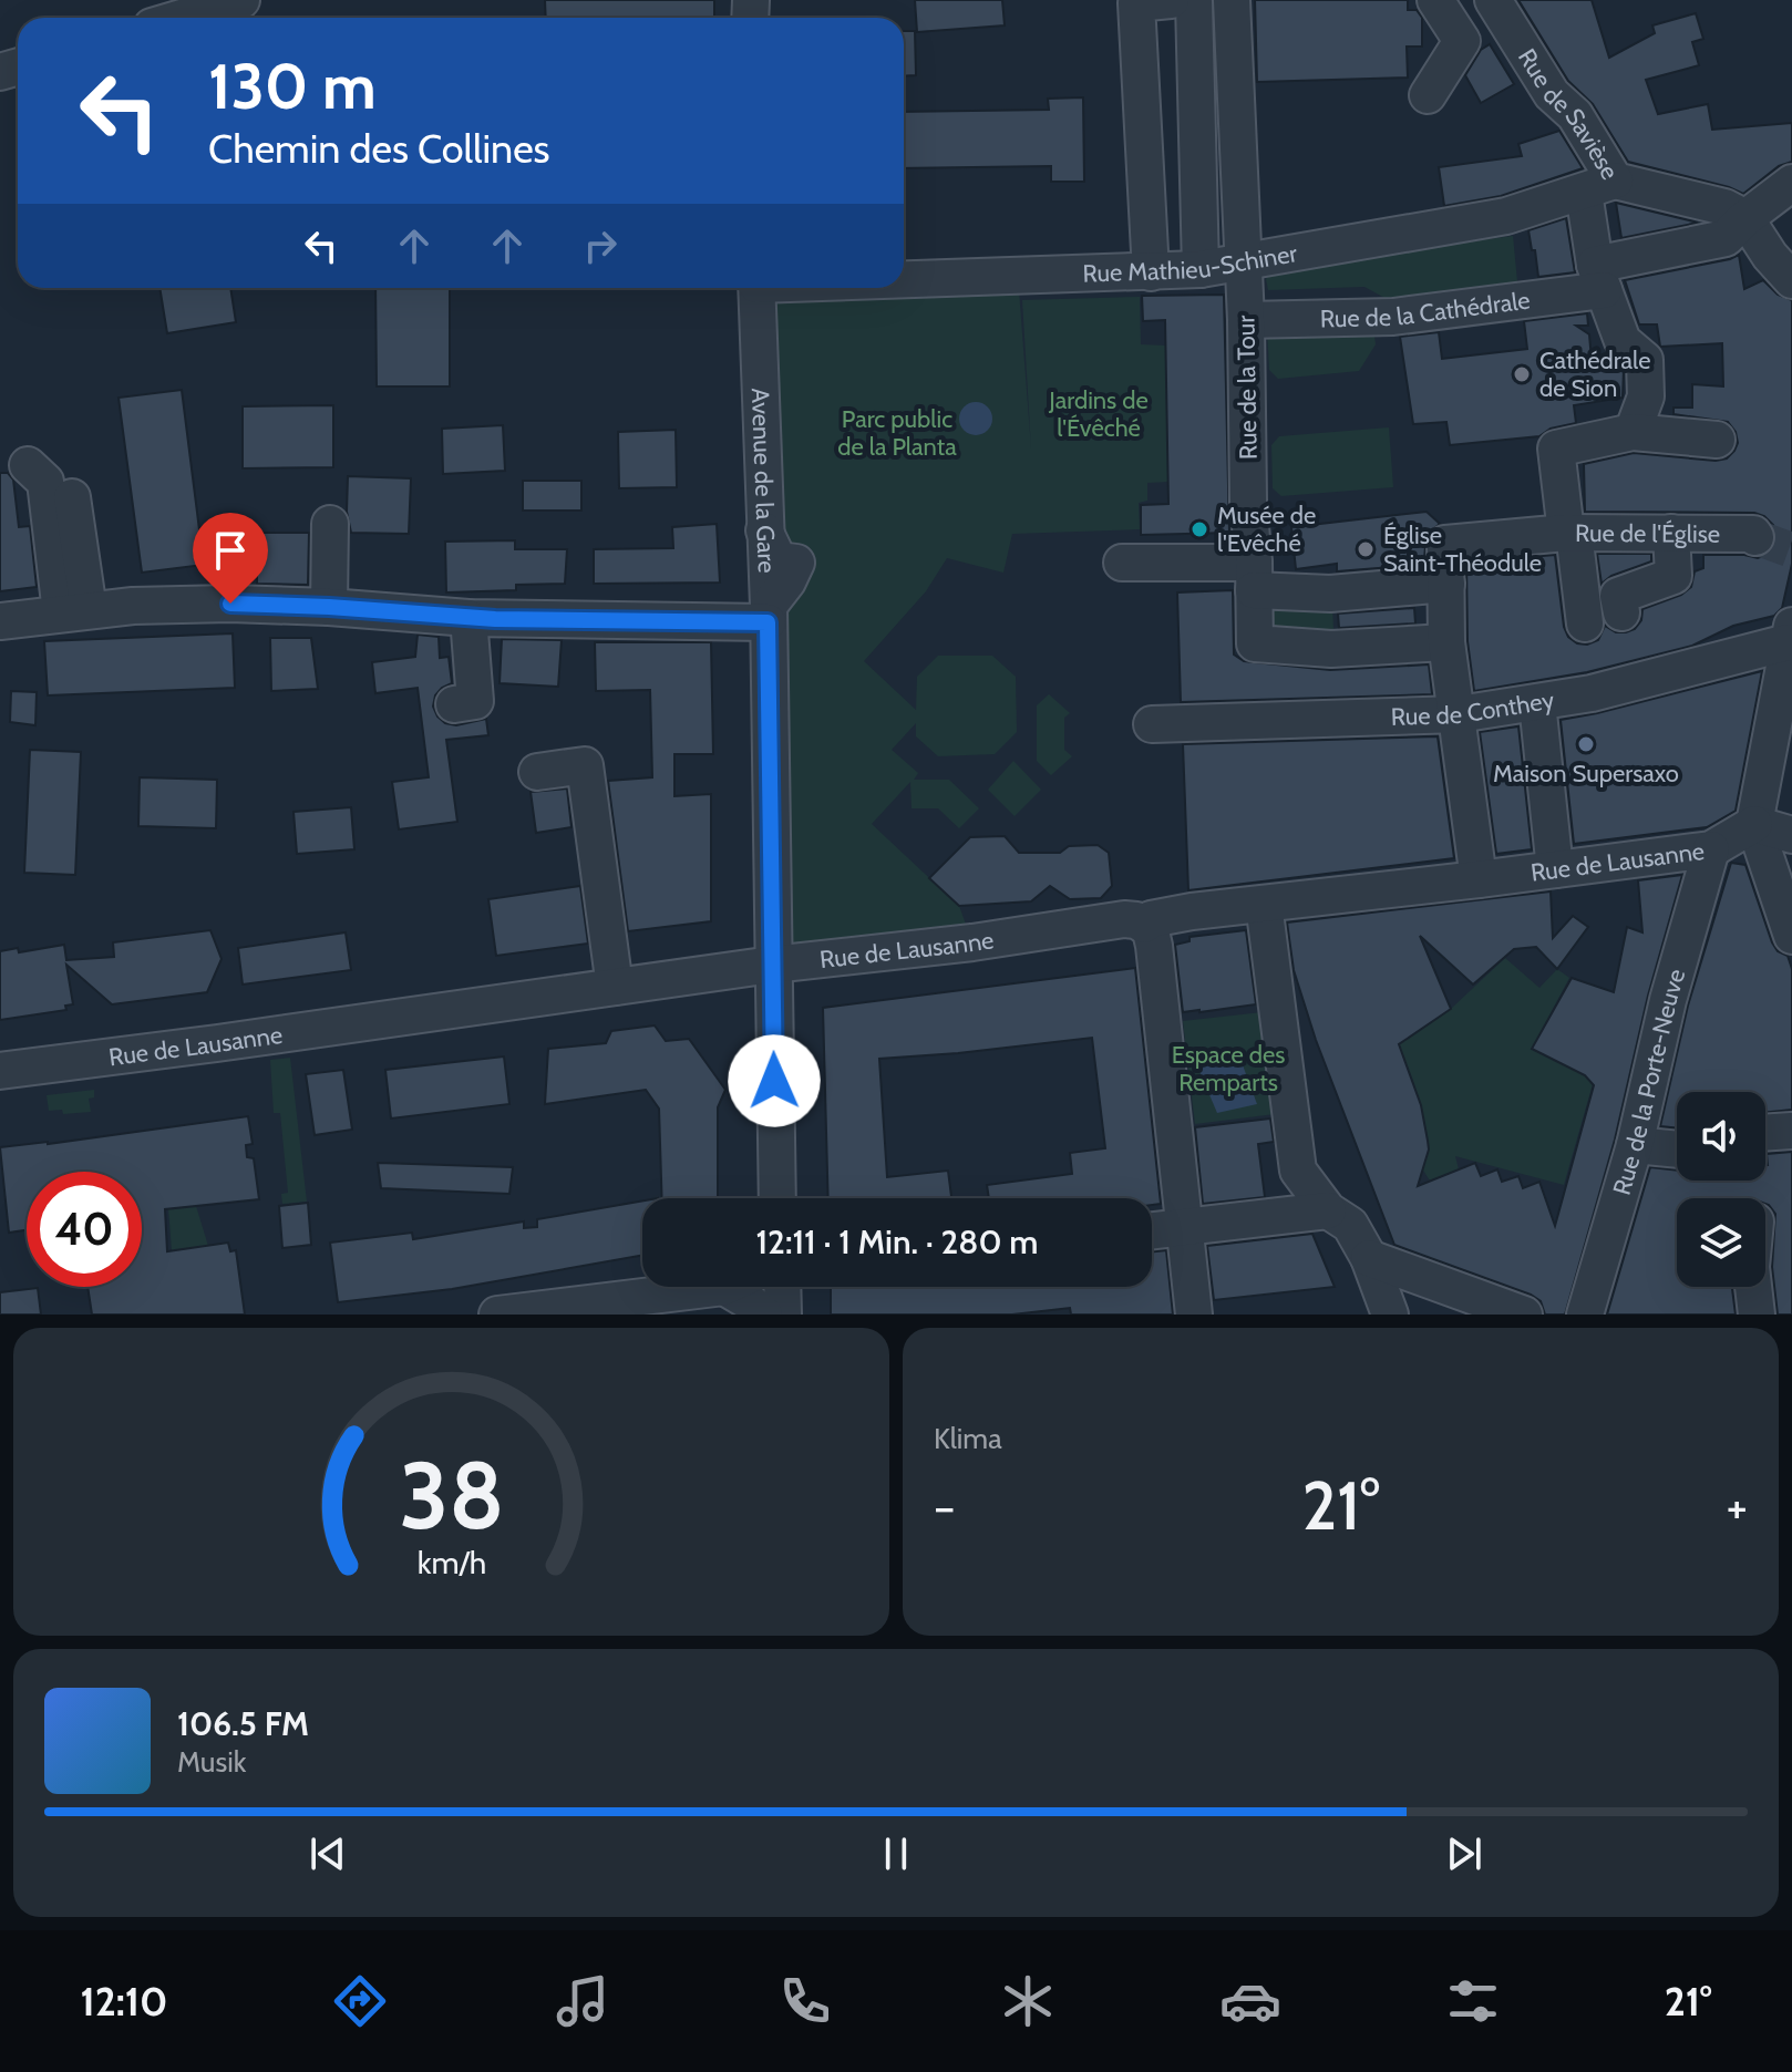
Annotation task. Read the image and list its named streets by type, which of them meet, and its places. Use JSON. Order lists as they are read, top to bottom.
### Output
{
  "streets": {
    "street": [
      "Rue de Savièse",
      "Rue Mathieu-Schiner",
      "Rue de la Cathédrale",
      "Rue de la Tour",
      "Avenue de la Gare",
      "Rue de l'Église",
      "Rue de Conthey",
      "Rue de Lausanne",
      "Rue de la Porte-Neuve"
    ]
  },
  "crossings": [
    ["Rue de Savièse", "Rue Mathieu-Schiner"],
    ["Rue de Savièse", "Rue de la Cathédrale"],
    ["Rue Mathieu-Schiner", "Rue de la Tour"],
    ["Rue de la Cathédrale", "Rue de la Tour"],
    ["Avenue de la Gare", "Rue de Lausanne"],
    ["Rue de Lausanne", "Rue de la Porte-Neuve"]
  ],
  "parks": ["Jardins de l'Évêché", "Parc public de la Planta", "Espace des Remparts"],
  "places": [
    "Cathédrale de Sion",
    "Musée de l'Evêché",
    "Église Saint-Théodule",
    "Maison Supersaxo"
  ],
  "page": {
    "turn": ["130 m", "Chemin des Collines"],
    "limit": "40",
    "trip": "12:11 · 1 Min. · 280 m",
    "tile": "Klima",
    "heat": ["−", "21°", "+"],
    "song": ["106.5 FM", "Musik"],
    "tabs": ["12:10", "21°"],
    "gauge": ["38", "km/h"]
  }
}
